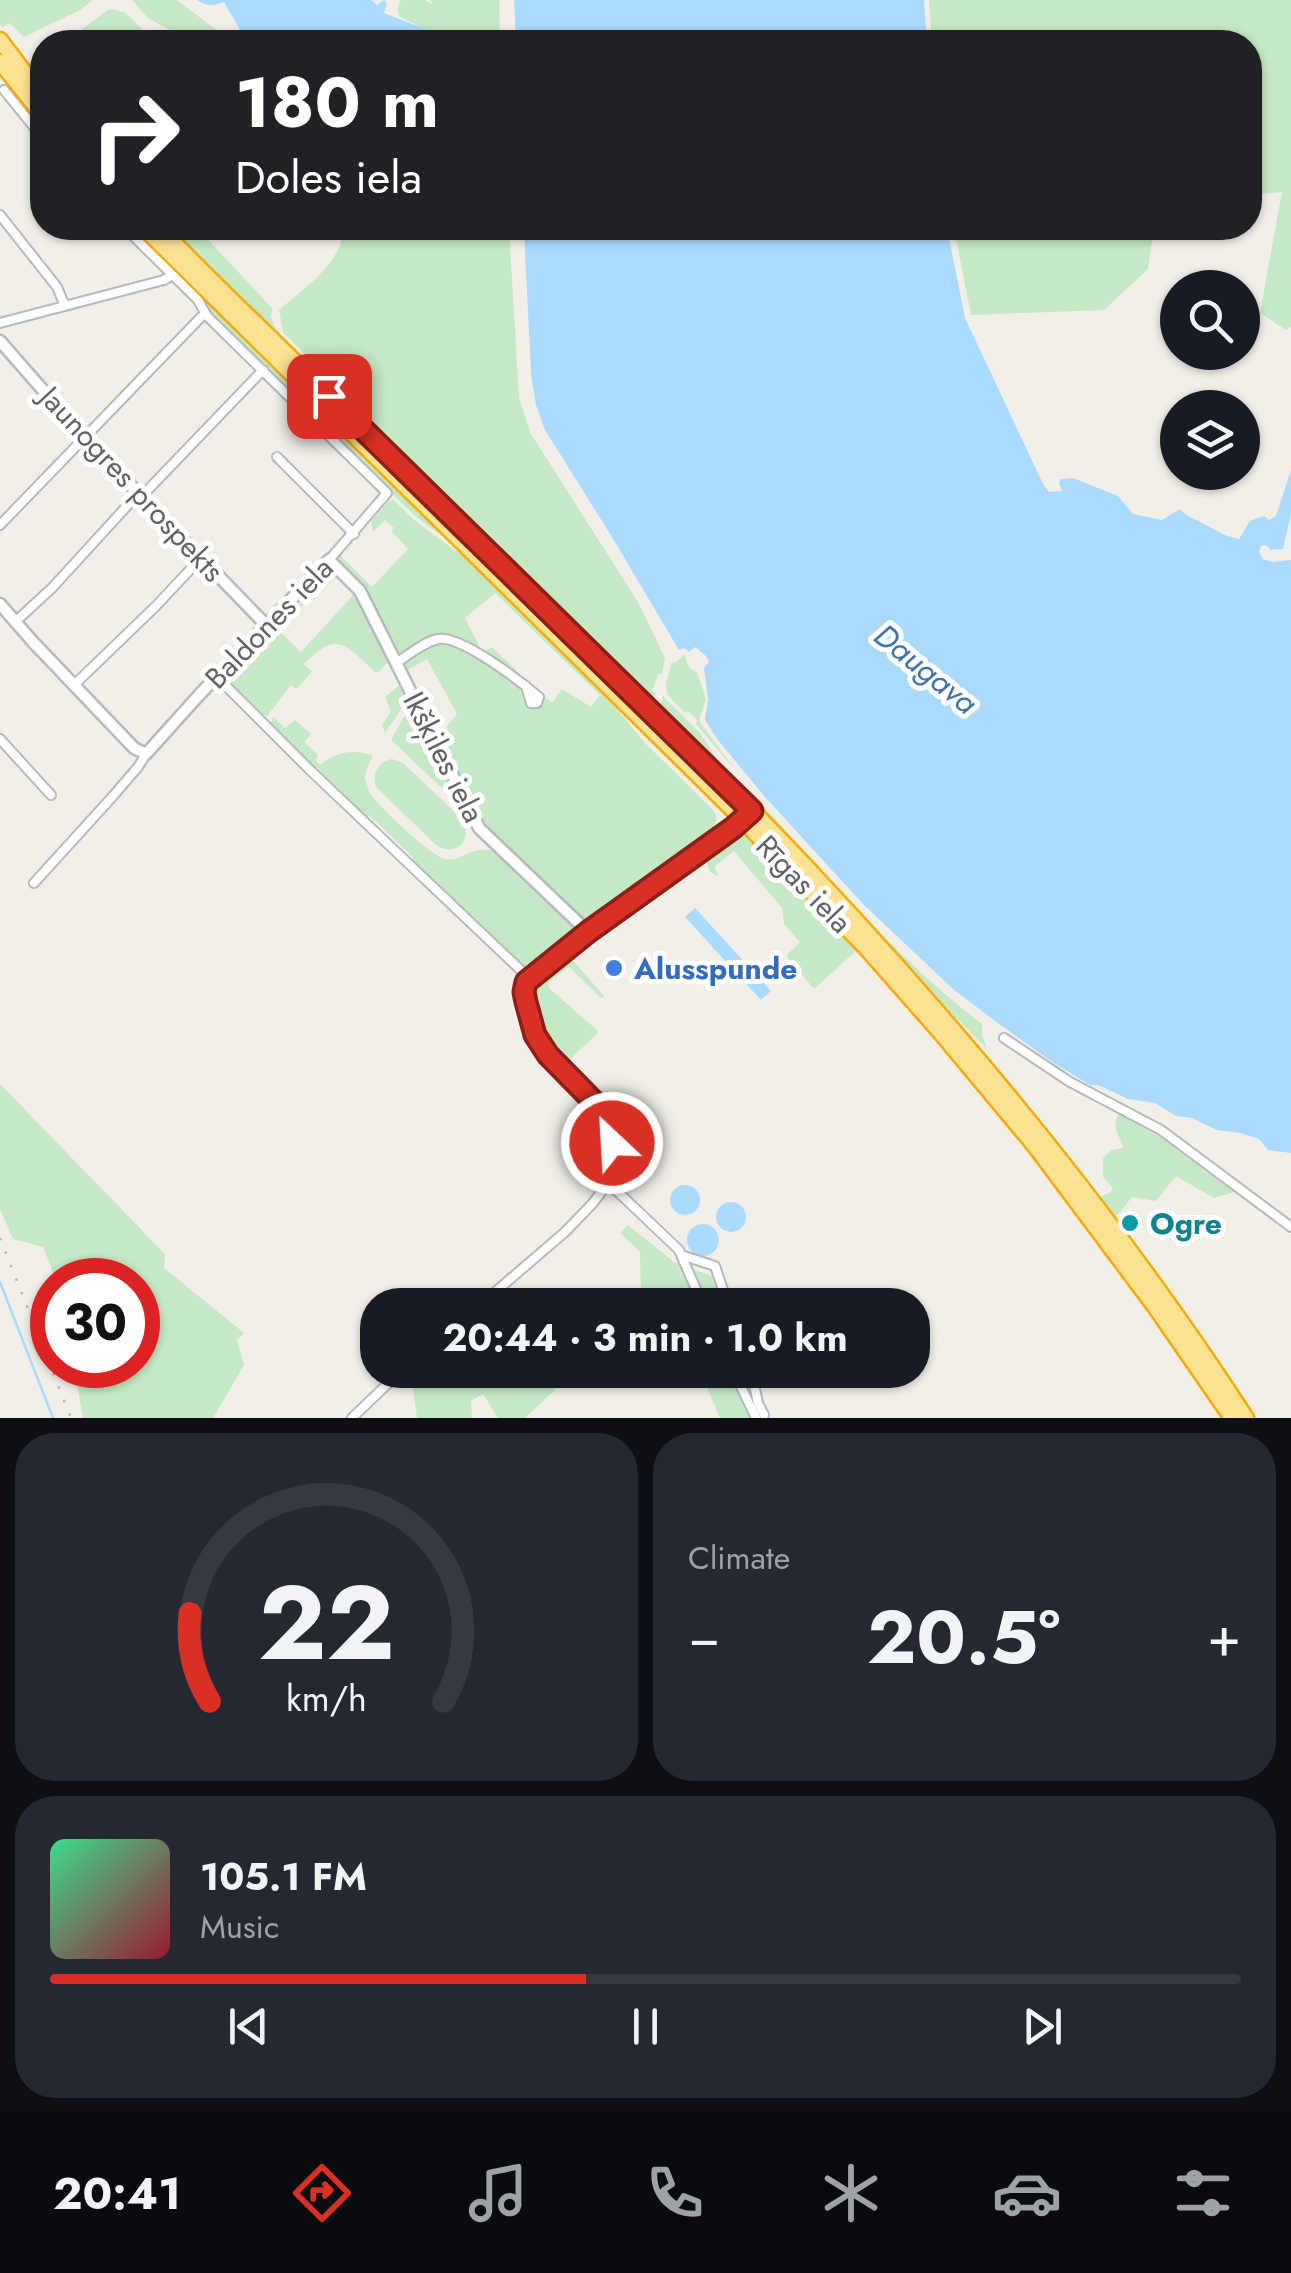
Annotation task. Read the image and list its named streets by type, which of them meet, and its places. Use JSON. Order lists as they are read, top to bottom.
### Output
{
  "streets": {
    "highway": ["Rīgas iela"],
    "street": ["Jaunogres prospekts", "Baldones iela", "Ikšķiles iela"]
  },
  "crossings": [
    ["Jaunogres prospekts", "Baldones iela"],
    ["Baldones iela", "Ikšķiles iela"]
  ],
  "water": ["Daugava"],
  "places": ["Alusspunde", "Ogre"],
  "page": {
    "turn": ["180 m", "Doles iela"],
    "limit": "30",
    "trip": "20:44 · 3 min · 1.0 km",
    "tile": "Climate",
    "heat": ["−", "20.5°", "+"],
    "song": ["105.1 FM", "Music"],
    "tabs": "20:41",
    "gauge": ["22", "km/h"]
  }
}
